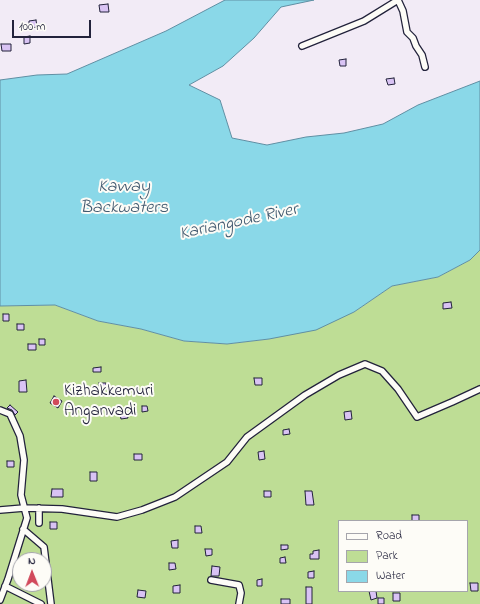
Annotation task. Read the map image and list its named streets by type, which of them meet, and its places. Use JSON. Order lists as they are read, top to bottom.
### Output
{
  "water": ["Kavvay Backwaters", "Kariangode River"],
  "places": ["Kizhakkemuri Anganvadi"],
  "legend": ["Road", "Park", "Water"],
  "scale_bar": "100 m",
  "north": "top"
}
